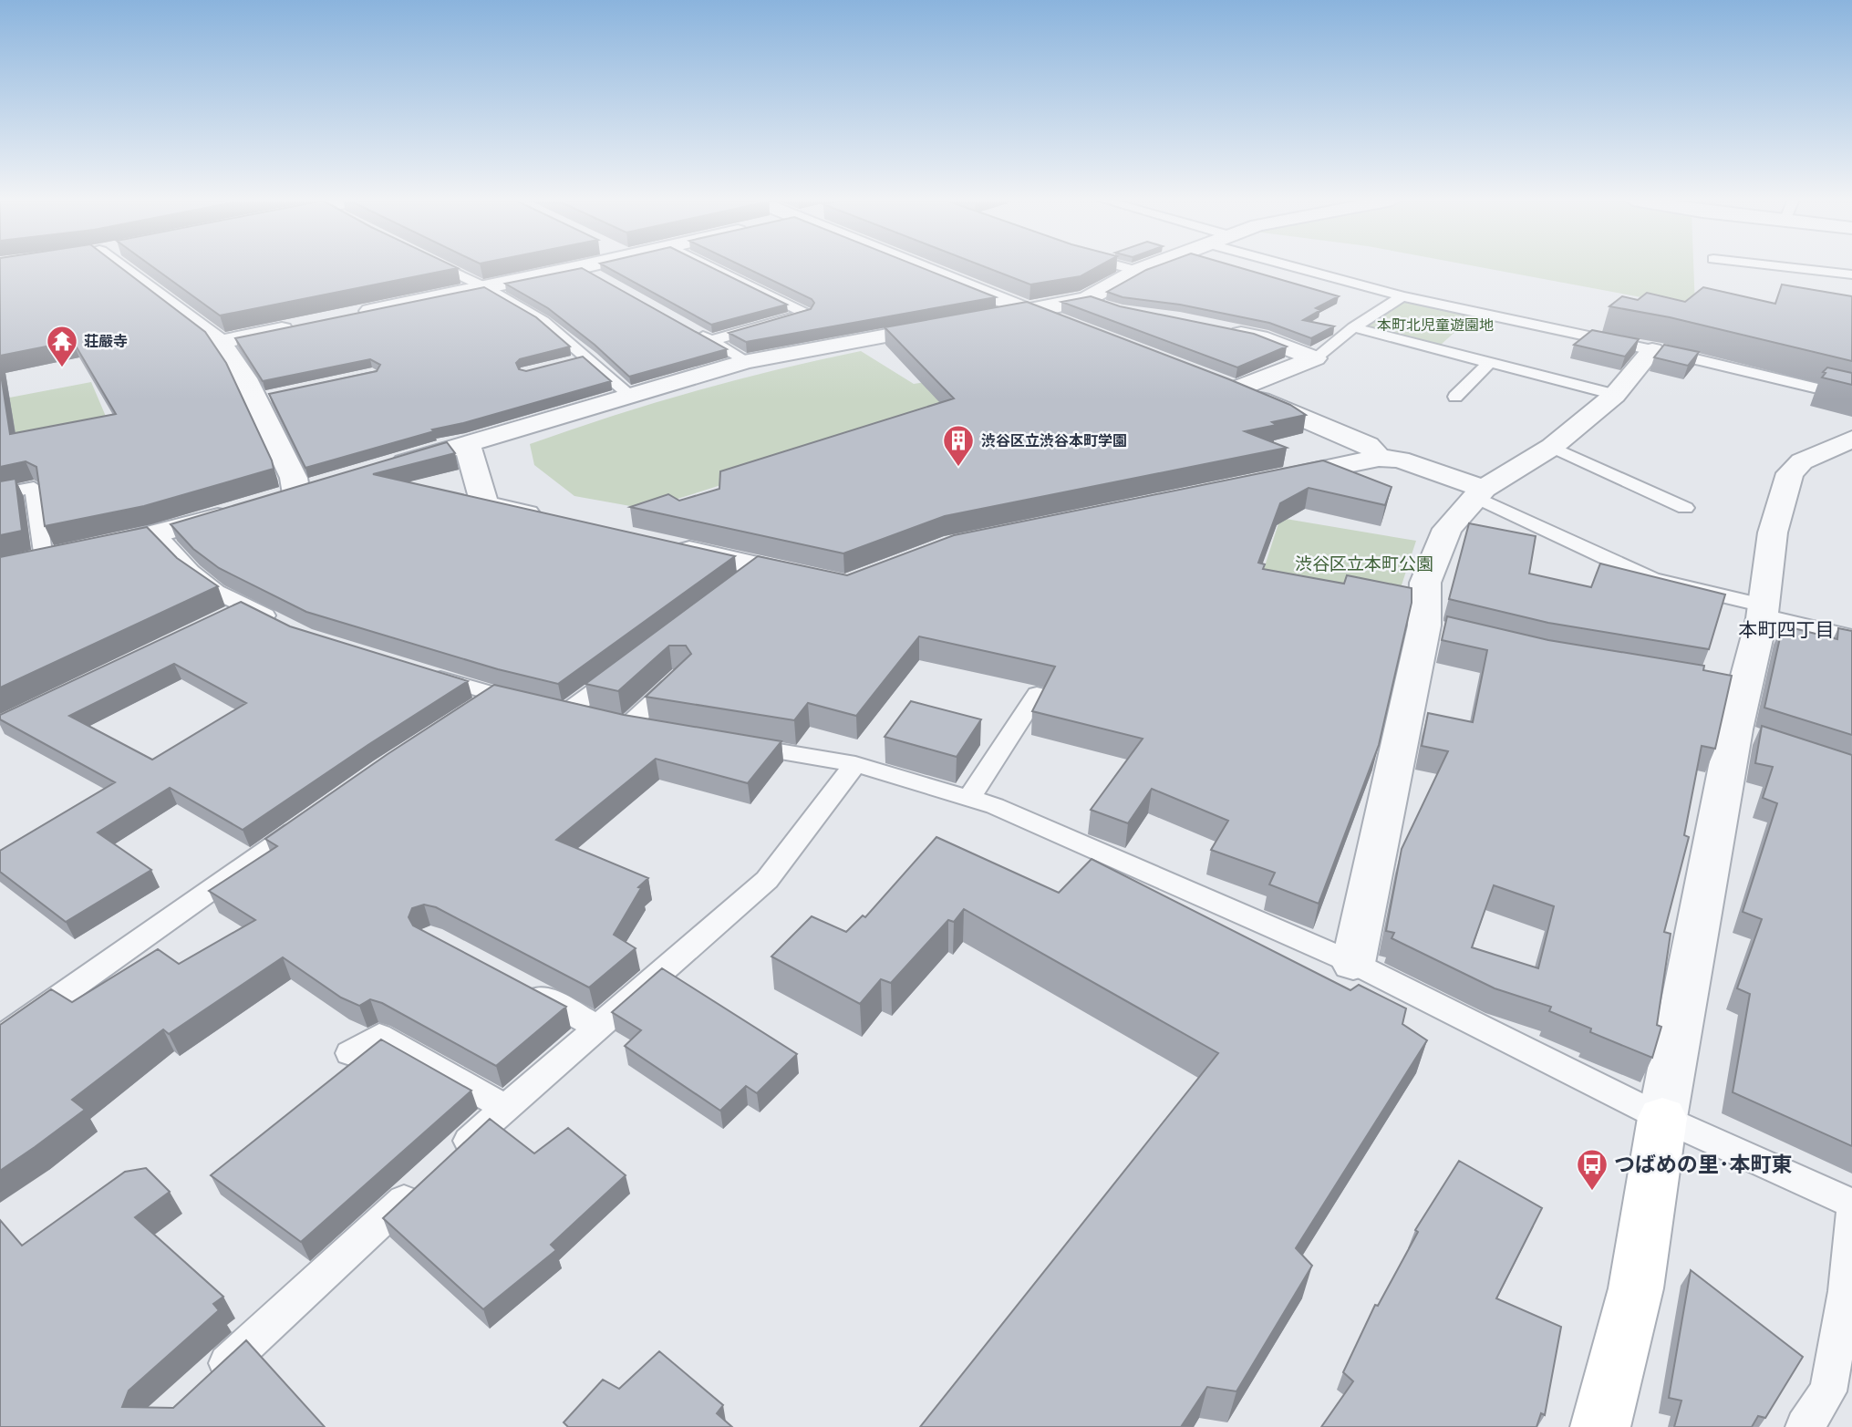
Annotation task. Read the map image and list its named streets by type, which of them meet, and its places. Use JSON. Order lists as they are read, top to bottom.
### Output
{
  "districts": ["本町四丁目"],
  "parks": ["本町北児童遊園地", "渋谷区立本町公園"],
  "places": {
    "temple": ["荘嚴寺"],
    "building": ["渋谷区立渋谷本町学園"],
    "bus stop": ["つばめの里･本町東"]
  }
}
